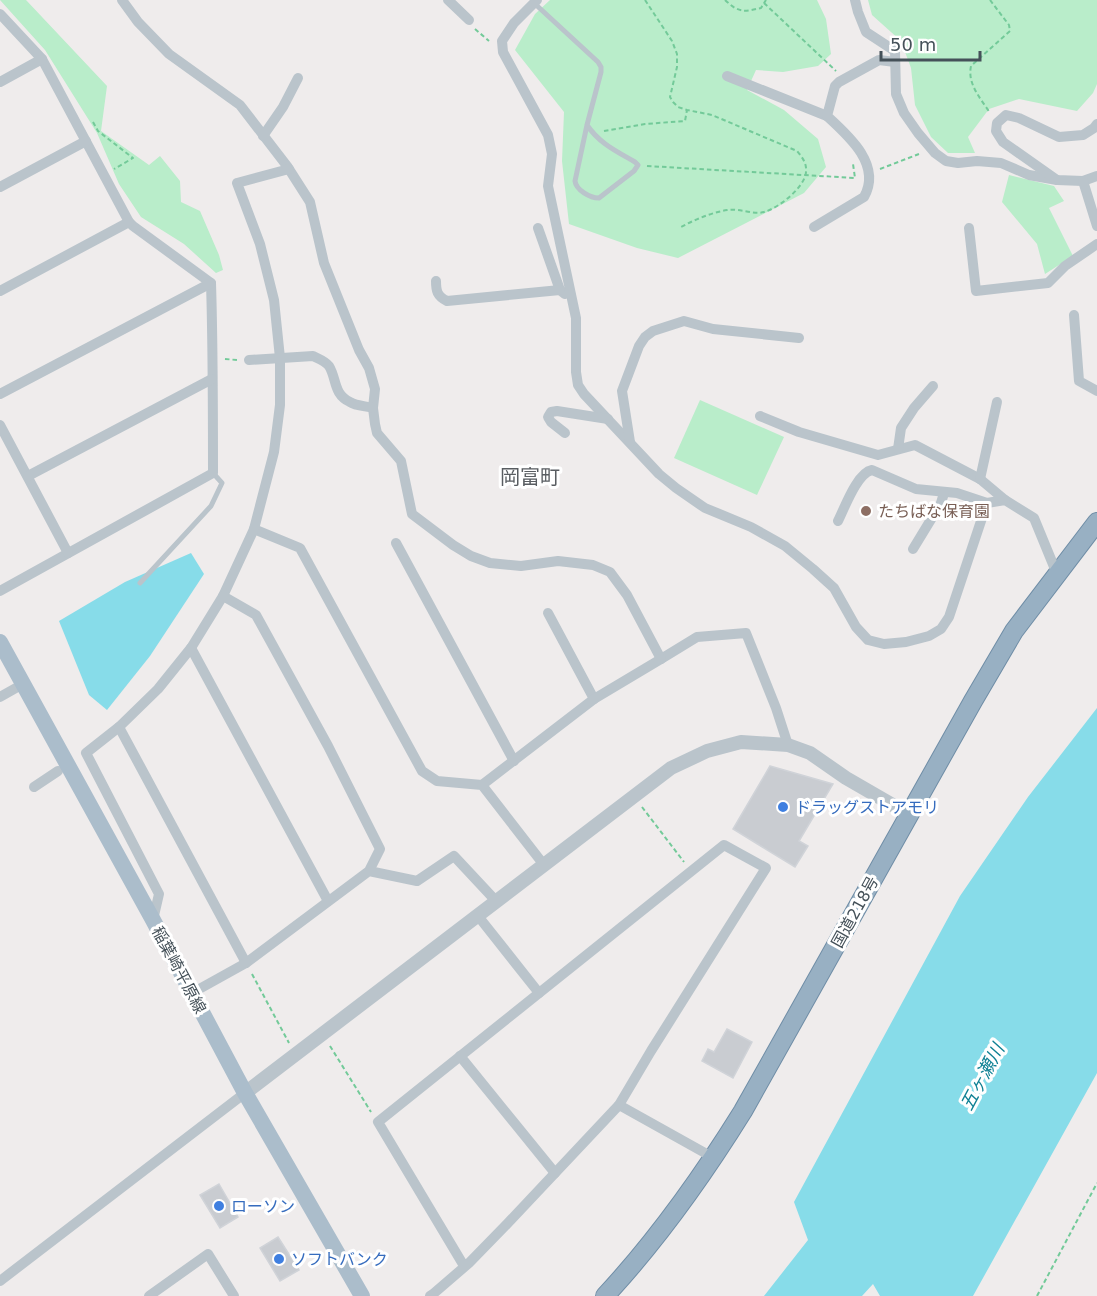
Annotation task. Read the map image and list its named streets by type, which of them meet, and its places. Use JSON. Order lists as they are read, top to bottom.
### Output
{
  "streets": {
    "highway": ["国道218号"],
    "main road": ["稲葉崎平原線"]
  },
  "districts": ["岡富町"],
  "water": ["五ヶ瀬川"],
  "places": [
    "たちばな保育園",
    "ドラッグストアモリ",
    "ローソン",
    "ソフトバンク"
  ],
  "scale_bar": "50 m"
}
